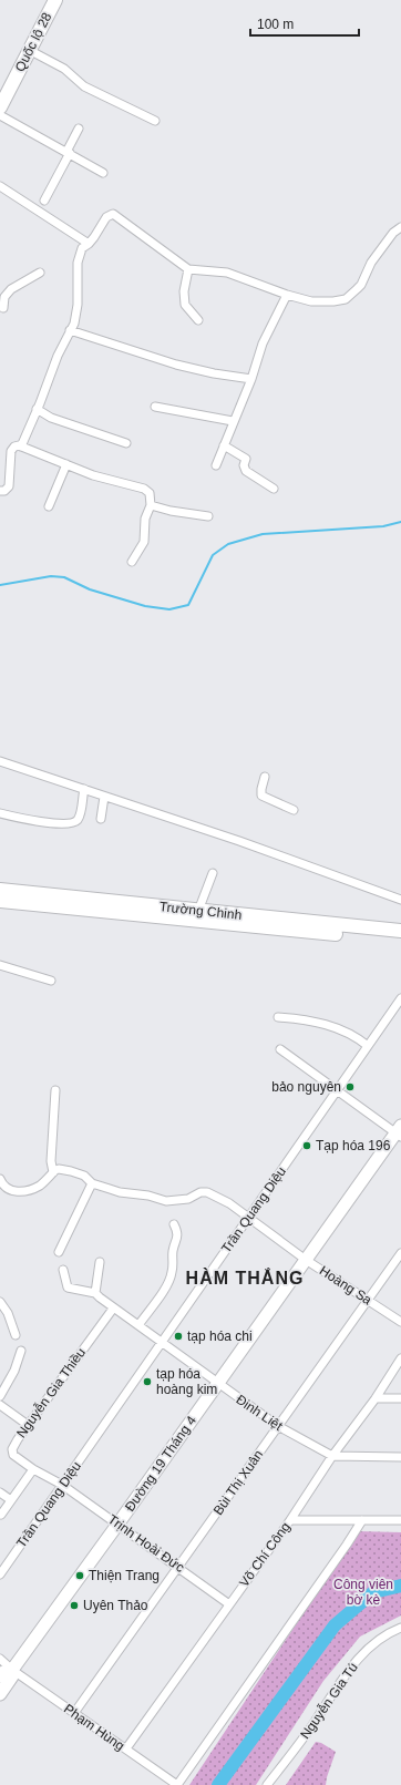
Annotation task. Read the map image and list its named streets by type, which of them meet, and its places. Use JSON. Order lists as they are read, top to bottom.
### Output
{
  "streets": {
    "highway": ["Quốc lộ 28", "Trường Chinh"],
    "main road": ["Đường 19 Tháng 4"],
    "street": [
      "Trần Quang Diệu",
      "Hoàng Sa",
      "Nguyễn Gia Thiều",
      "Đinh Liệt",
      "Bùi Thị Xuân",
      "Trịnh Hoài Đức",
      "Võ Chí Công",
      "Nguyễn Gia Tú",
      "Phạm Hùng"
    ]
  },
  "crossings": [
    ["Trần Quang Diệu", "Hoàng Sa"],
    ["Trần Quang Diệu", "Nguyễn Gia Thiều"],
    ["Trần Quang Diệu", "Đinh Liệt"],
    ["Trần Quang Diệu", "Trịnh Hoài Đức"],
    ["Hoàng Sa", "Đường 19 Tháng 4"],
    ["Hoàng Sa", "Bùi Thị Xuân"],
    ["Nguyễn Gia Thiều", "Đinh Liệt"],
    ["Nguyễn Gia Thiều", "Trịnh Hoài Đức"],
    ["Đinh Liệt", "Đường 19 Tháng 4"],
    ["Đinh Liệt", "Bùi Thị Xuân"],
    ["Đinh Liệt", "Võ Chí Công"],
    ["Đường 19 Tháng 4", "Trịnh Hoài Đức"],
    ["Đường 19 Tháng 4", "Phạm Hùng"],
    ["Bùi Thị Xuân", "Trịnh Hoài Đức"],
    ["Bùi Thị Xuân", "Phạm Hùng"],
    ["Trịnh Hoài Đức", "Võ Chí Công"],
    ["Võ Chí Công", "Phạm Hùng"]
  ],
  "districts": ["HÀM THẮNG"],
  "parks": ["Công viên bờ kè"],
  "places": [
    "bảo nguyên",
    "Tạp hóa 196",
    "tạp hóa chi",
    "tạp hóa hoàng kim",
    "Thiện Trang",
    "Uyên Thảo"
  ],
  "scale_bar": "100 m"
}
